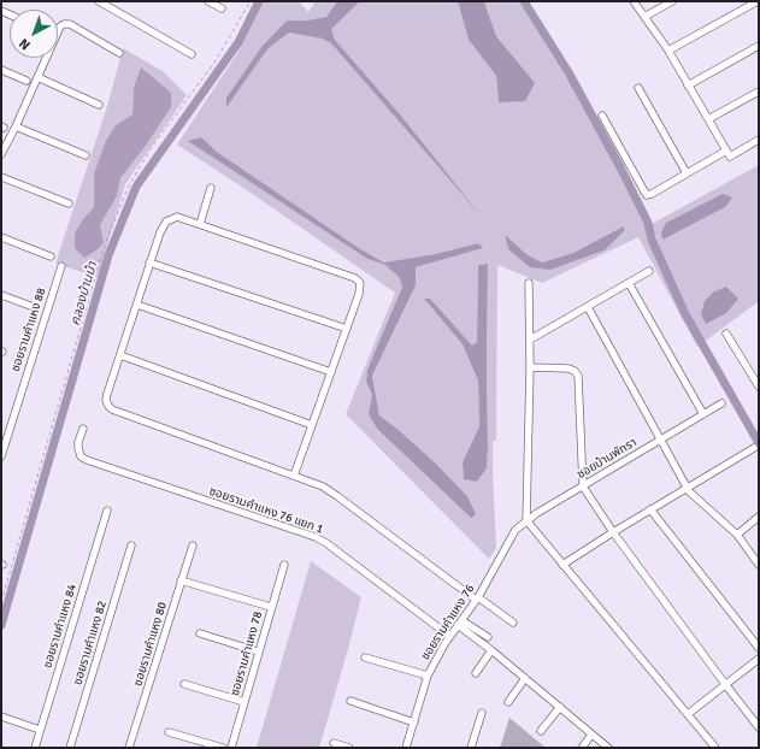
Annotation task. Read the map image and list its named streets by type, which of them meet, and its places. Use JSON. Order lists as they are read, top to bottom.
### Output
{
  "streets": {
    "street": [
      "ซอยรามคำแหง 88",
      "ซอยบ้านพัทรา",
      "ซอยรามคำแหง 76 แยก 1",
      "ซอยรามคำแหง 76",
      "ซอยรามคำแหง 84",
      "ซอยรามคำแหง 82",
      "ซอยรามคำแหง 80",
      "ซอยรามคำแหง 78"
    ]
  },
  "crossings": [
    ["ซอยบ้านพัทรา", "ซอยรามคำแหง 76"],
    ["ซอยรามคำแหง 76 แยก 1", "ซอยรามคำแหง 76"]
  ],
  "water": ["คลองบ้านม้า"],
  "north": "bottom left"
}
